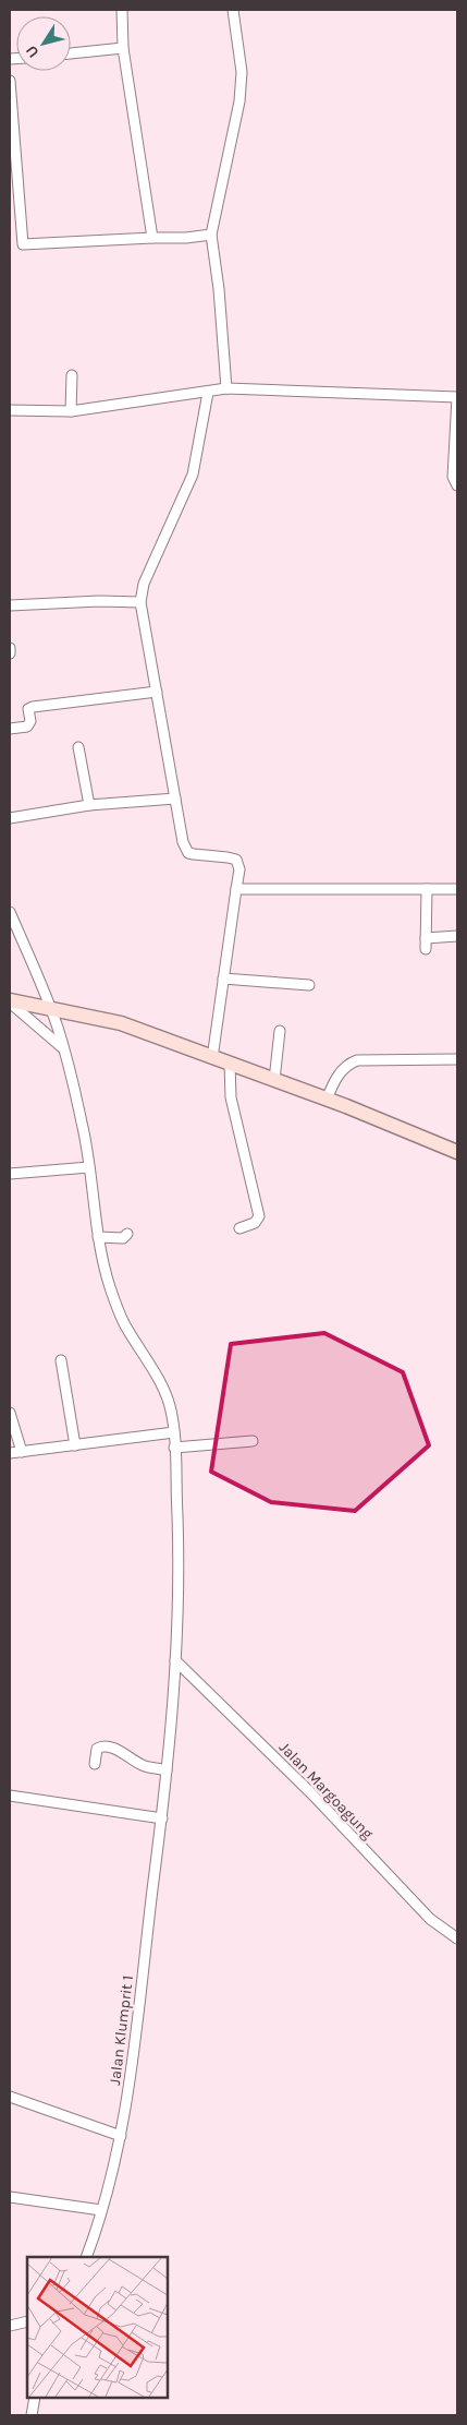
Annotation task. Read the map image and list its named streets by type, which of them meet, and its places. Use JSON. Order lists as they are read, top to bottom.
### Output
{
  "streets": {
    "street": ["Jalan Margoagung", "Jalan Klumprit 1"]
  },
  "crossings": [
    ["Jalan Margoagung", "Jalan Klumprit 1"]
  ],
  "north": "bottom left"
}
